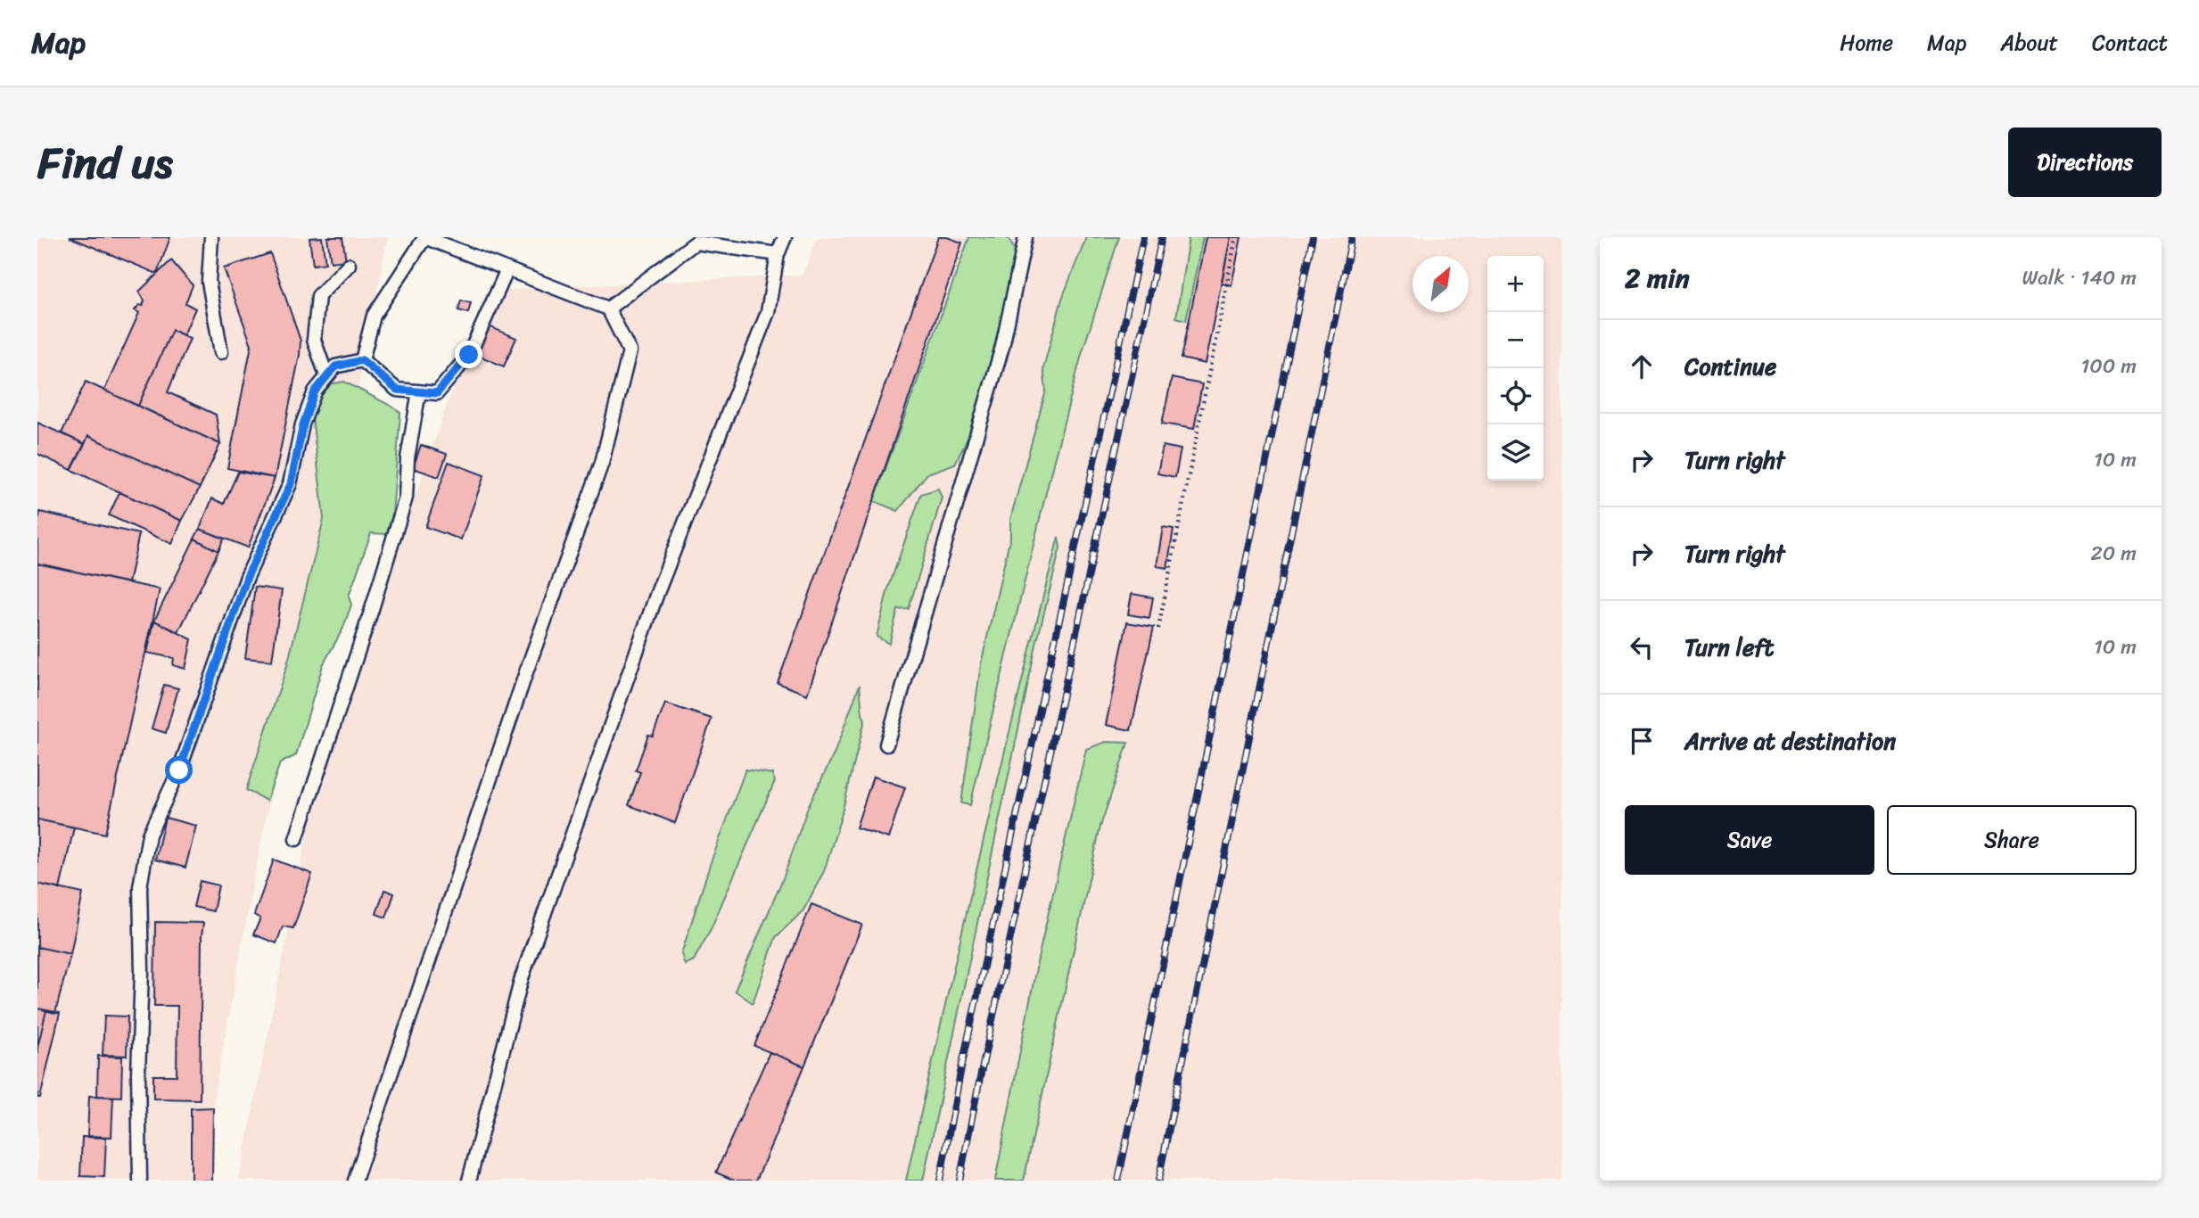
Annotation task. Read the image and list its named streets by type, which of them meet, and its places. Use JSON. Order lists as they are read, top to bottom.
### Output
{
  "north": "top right",
  "page": {
    "header": "Map",
    "nav": [
      "Home",
      "Map",
      "About",
      "Contact"
    ],
    "title": "Find us",
    "buttons": [
      "Directions",
      ["Save", "Share"]
    ],
    "heading": ["2 min", "Walk · 140 m"],
    "map_buttons": ["+", "−"],
    "list": [
      ["Continue", "100 m"],
      ["Turn right", "10 m"],
      ["Turn right", "20 m"],
      ["Turn left", "10 m"],
      "Arrive at destination"
    ]
  }
}
